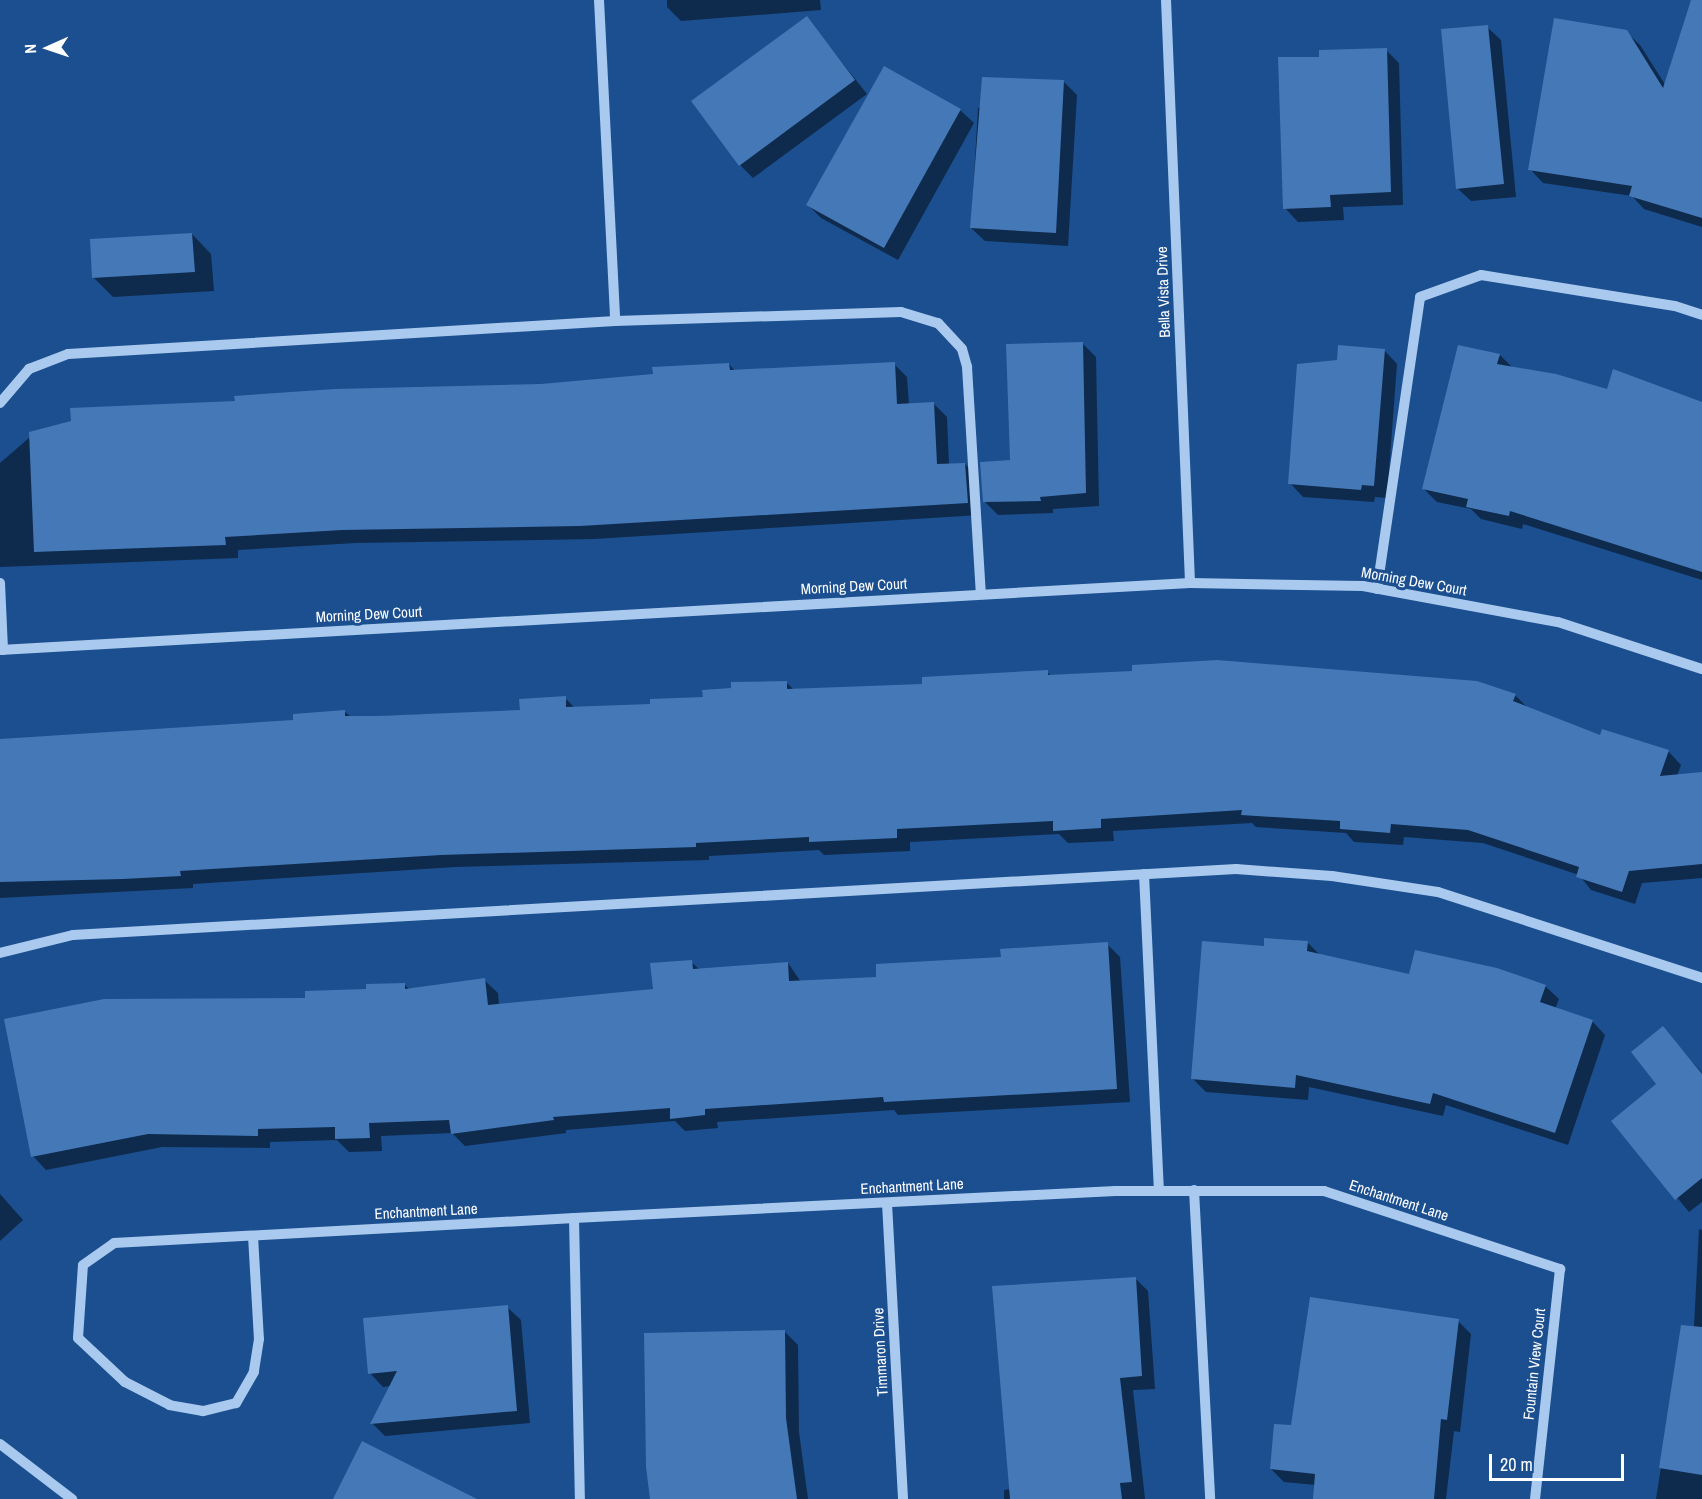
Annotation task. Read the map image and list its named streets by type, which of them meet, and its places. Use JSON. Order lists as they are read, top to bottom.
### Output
{
  "streets": {
    "street": [
      "Bella Vista Drive",
      "Morning Dew Court",
      "Enchantment Lane",
      "Timmaron Drive",
      "Fountain View Court"
    ]
  },
  "crossings": [
    ["Bella Vista Drive", "Morning Dew Court"],
    ["Enchantment Lane", "Timmaron Drive"],
    ["Enchantment Lane", "Fountain View Court"]
  ],
  "scale_bar": "20 m",
  "north": "left"
}
